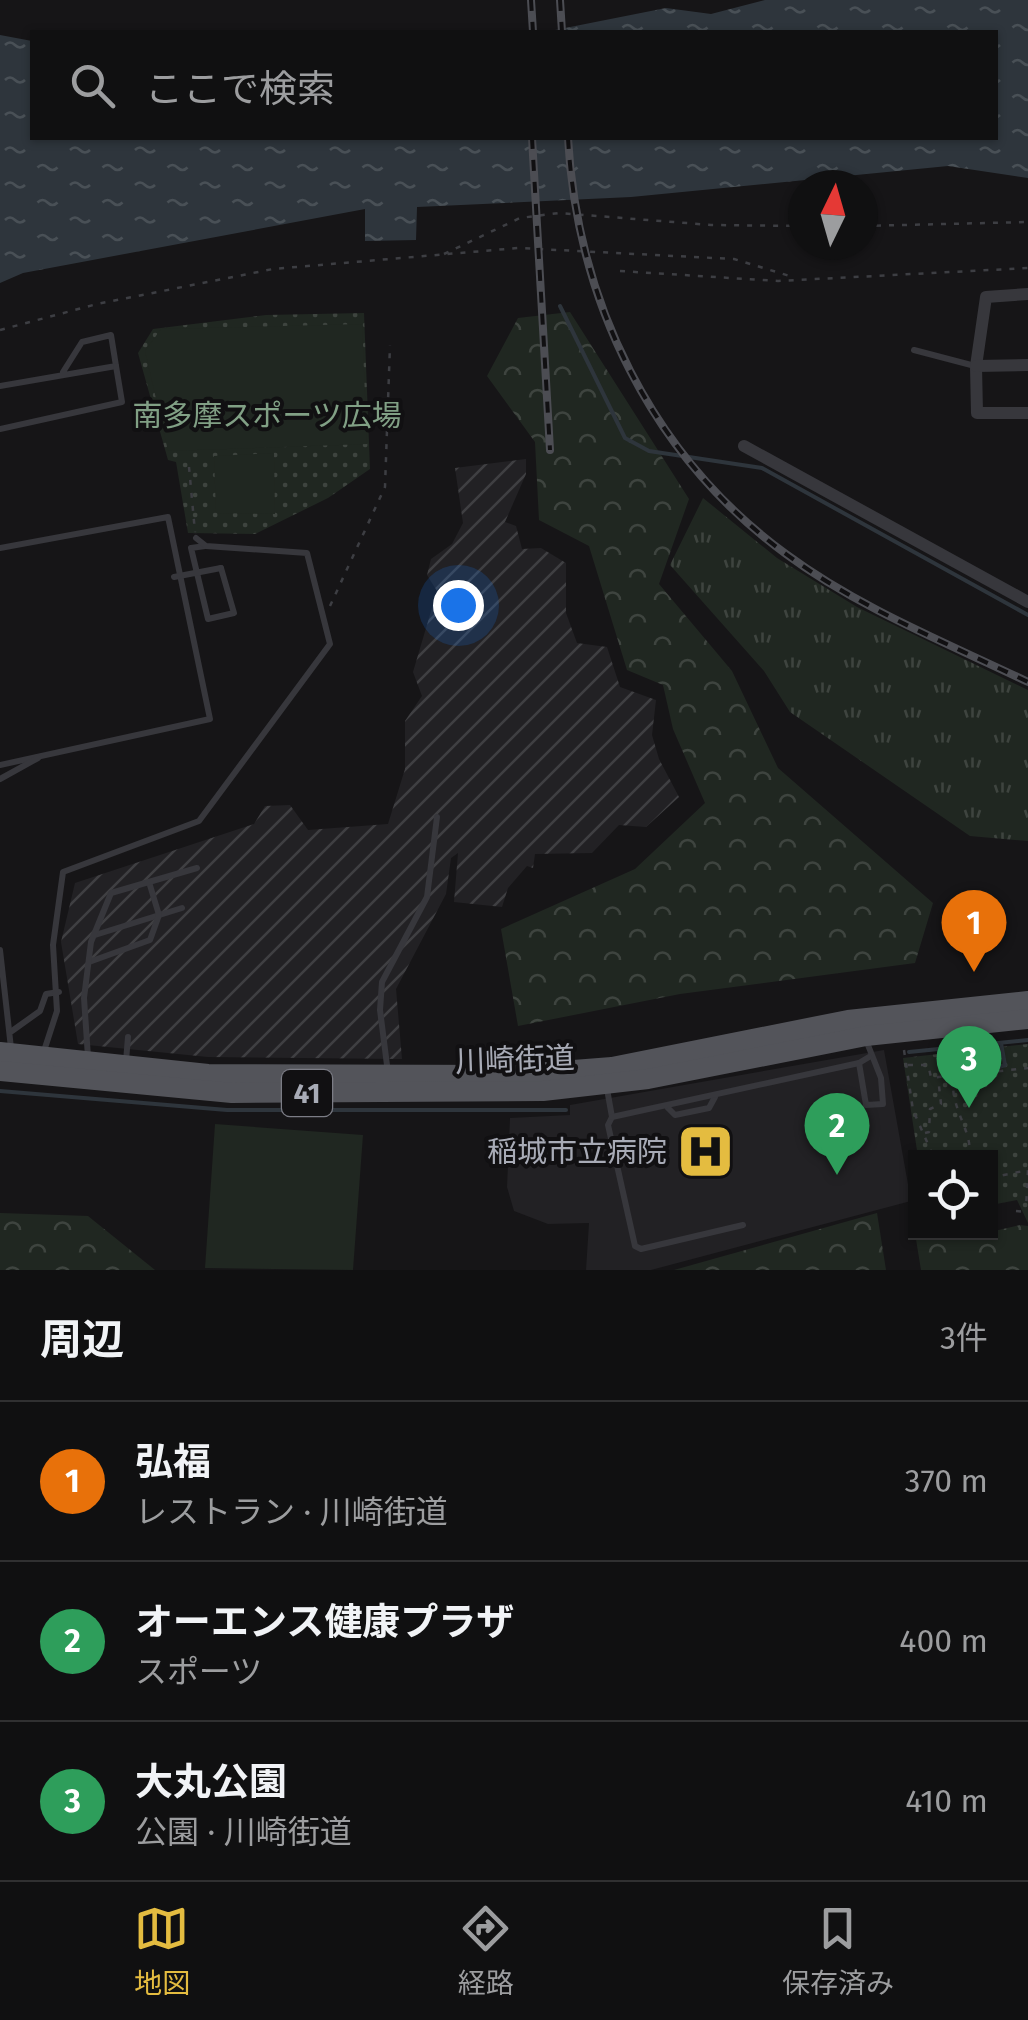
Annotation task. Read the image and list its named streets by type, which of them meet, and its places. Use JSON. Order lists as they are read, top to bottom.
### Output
{
  "streets": {
    "main road": ["川崎街道", "41"]
  },
  "parks": ["南多摩スポーツ広場"],
  "places": {
    "hospital": ["稲城市立病院"]
  },
  "north": "top",
  "page": {
    "search": "ここで検索",
    "pins": ["1", "3", "2"],
    "heading": ["周辺", "3件"],
    "list": [
      {
        "mark": "1",
        "name": "弘福",
        "note": "レストラン · 川崎街道",
        "value": "370 m"
      },
      {
        "mark": "2",
        "name": "オーエンス健康プラザ",
        "note": "スポーツ",
        "value": "400 m"
      },
      {
        "mark": "3",
        "name": "大丸公園",
        "note": "公園 · 川崎街道",
        "value": "410 m"
      }
    ],
    "nav": ["地図", "経路", "保存済み"]
  }
}
